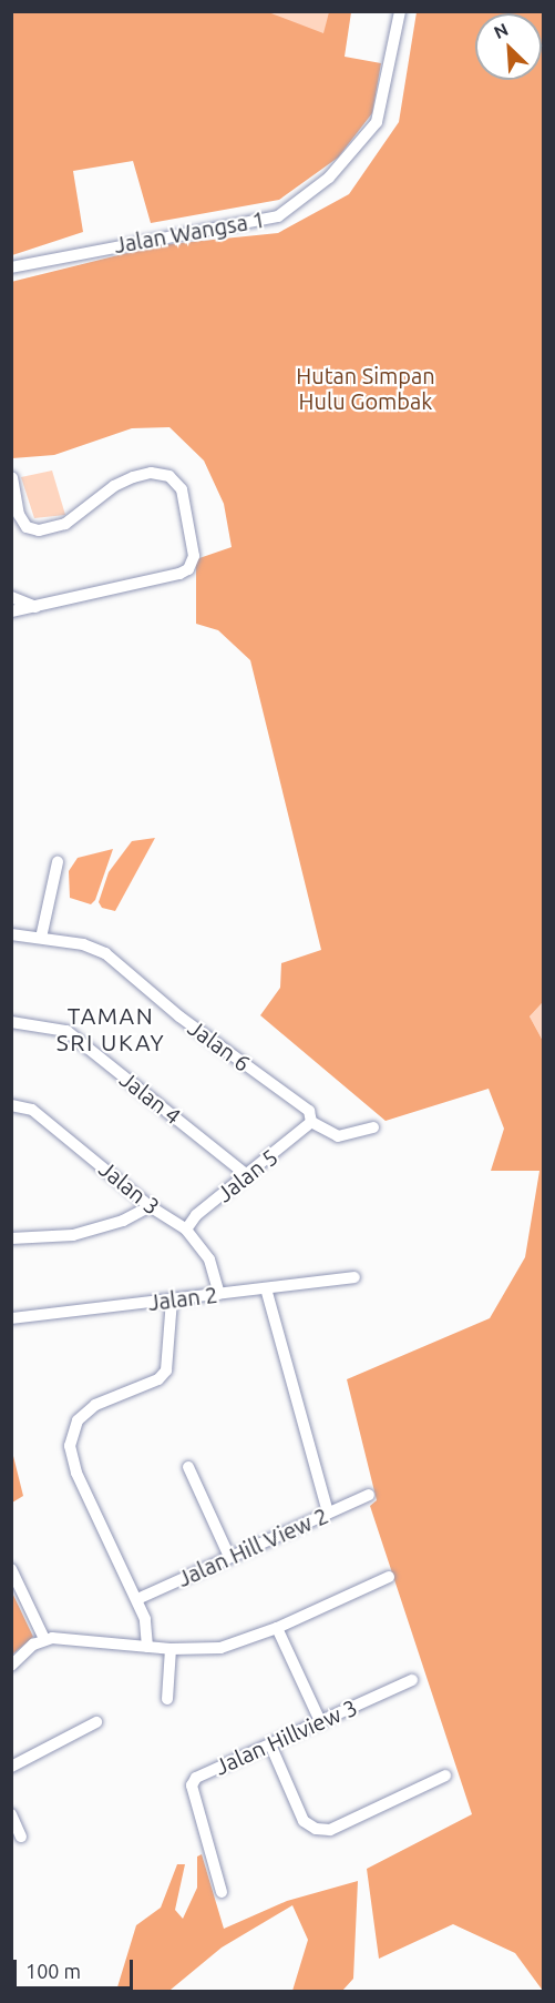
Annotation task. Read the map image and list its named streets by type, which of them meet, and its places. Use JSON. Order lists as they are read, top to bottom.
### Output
{
  "streets": {
    "street": [
      "Jalan Wangsa 1",
      "Jalan 6",
      "Jalan 4",
      "Jalan 5",
      "Jalan 3",
      "Jalan 2",
      "Jalan Hill View 2",
      "Jalan Hillview 3"
    ]
  },
  "crossings": [
    ["Jalan 6", "Jalan 5"],
    ["Jalan 4", "Jalan 5"],
    ["Jalan 5", "Jalan 3"],
    ["Jalan 3", "Jalan 2"]
  ],
  "districts": ["TAMAN SRI UKAY"],
  "parks": ["Hutan Simpan Hulu Gombak"],
  "scale_bar": "100 m",
  "north": "top left"
}
